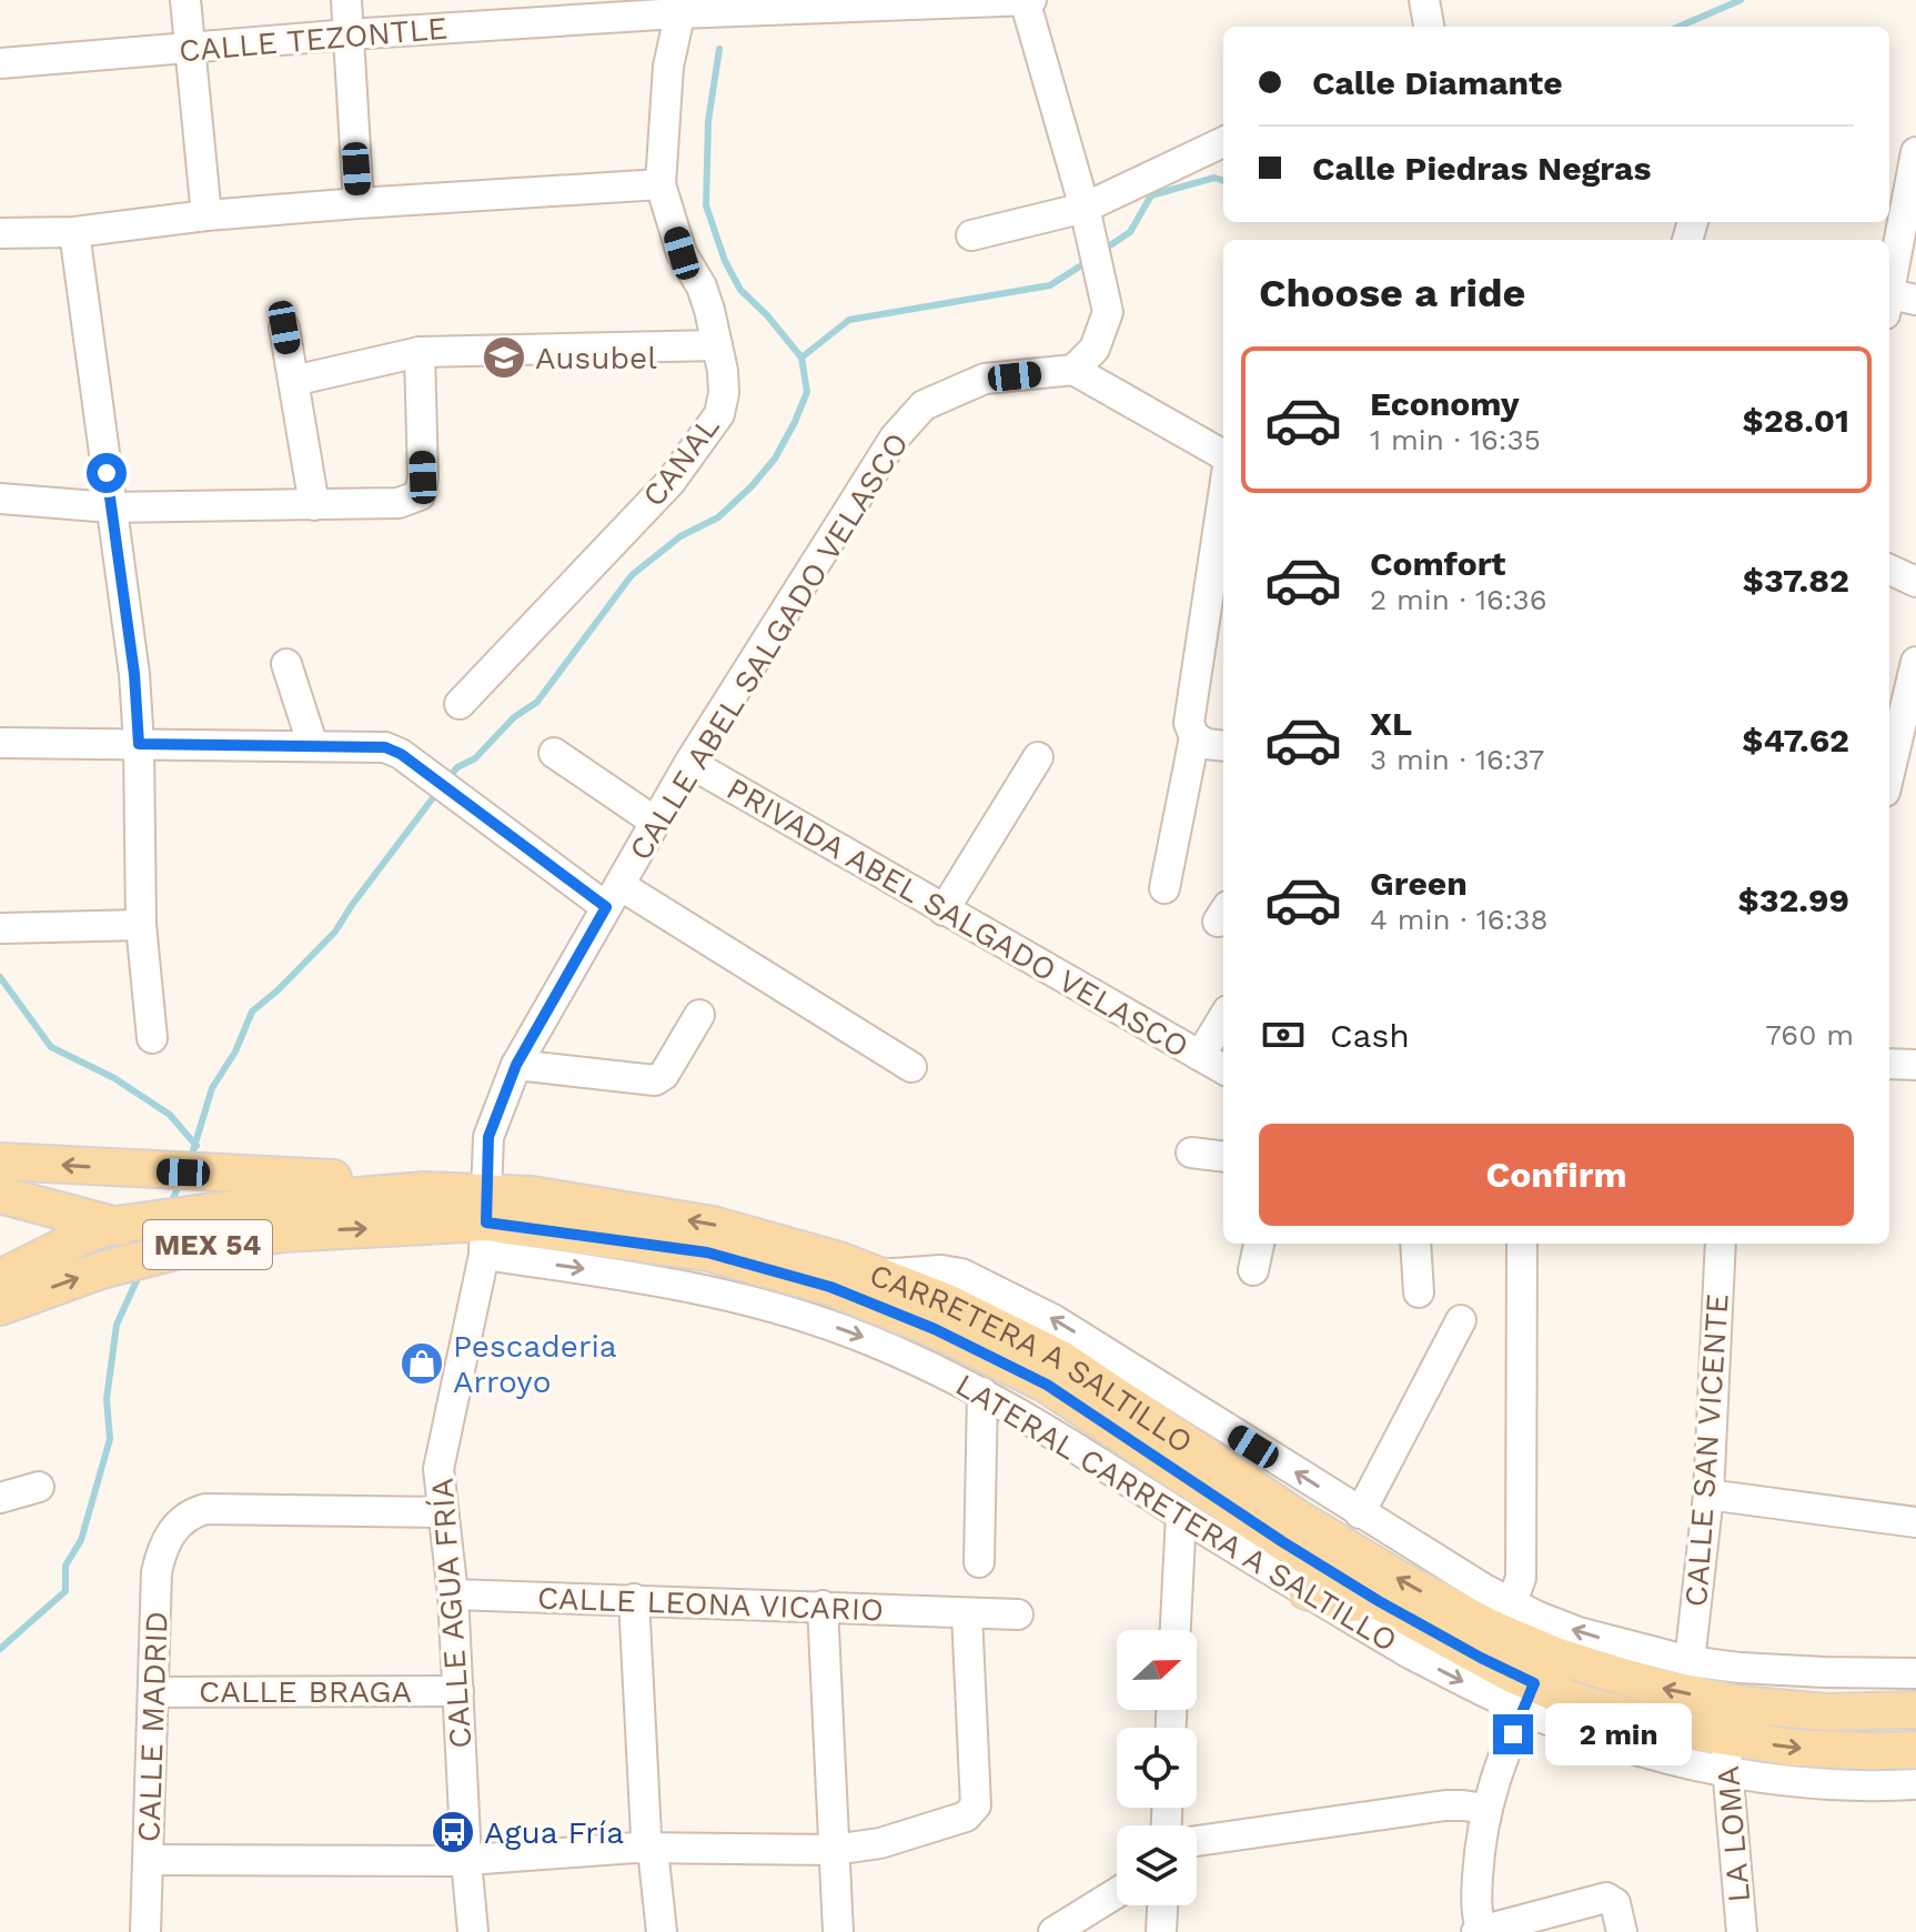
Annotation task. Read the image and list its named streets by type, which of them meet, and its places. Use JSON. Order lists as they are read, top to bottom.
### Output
{
  "streets": {
    "main road": ["MEX 54", "CARRETERA A SALTILLO"],
    "street": [
      "CALLE TEZONTLE",
      "CANAL",
      "CALLE ABEL SALGADO VELASCO",
      "PRIVADA ABEL SALGADO VELASCO",
      "CALLE SAN VICENTE",
      "LATERAL CARRETERA A SALTILLO",
      "CALLE LEONA VICARIO",
      "CALLE AGUA FRÍA",
      "CALLE BRAGA",
      "CALLE MADRID",
      "LA LOMA"
    ]
  },
  "crossings": [
    ["CALLE TEZONTLE", "CANAL"],
    ["CALLE ABEL SALGADO VELASCO", "PRIVADA ABEL SALGADO VELASCO"],
    ["CALLE ABEL SALGADO VELASCO", "CARRETERA A SALTILLO"],
    ["CALLE ABEL SALGADO VELASCO", "LATERAL CARRETERA A SALTILLO"],
    ["CALLE ABEL SALGADO VELASCO", "CALLE AGUA FRÍA"],
    ["CARRETERA A SALTILLO", "LATERAL CARRETERA A SALTILLO"],
    ["CARRETERA A SALTILLO", "CALLE AGUA FRÍA"],
    ["CARRETERA A SALTILLO", "LA LOMA"],
    ["LATERAL CARRETERA A SALTILLO", "CALLE AGUA FRÍA"],
    ["CALLE LEONA VICARIO", "CALLE AGUA FRÍA"],
    ["CALLE AGUA FRÍA", "CALLE BRAGA"],
    ["CALLE AGUA FRÍA", "CALLE MADRID"],
    ["CALLE BRAGA", "CALLE MADRID"]
  ],
  "places": {
    "school or university": ["Ausubel"],
    "shop": ["Pescaderia Arroyo"],
    "bus stop": ["Agua Fría"]
  },
  "north": "right",
  "page": {
    "banner": ["Calle Diamante", "Calle Piedras Negras"],
    "heading": "Choose a ride",
    "list": [
      {
        "name": "Economy",
        "note": "1 min · 16:35",
        "value": "$28.01"
      },
      {
        "name": "Comfort",
        "note": "2 min · 16:36",
        "value": "$37.82"
      },
      {
        "name": "XL",
        "note": "3 min · 16:37",
        "value": "$47.62"
      },
      {
        "name": "Green",
        "note": "4 min · 16:38",
        "value": "$32.99"
      }
    ],
    "pay": ["Cash", "760 m"],
    "buttons": "Confirm",
    "bubble": "2 min"
  }
}
